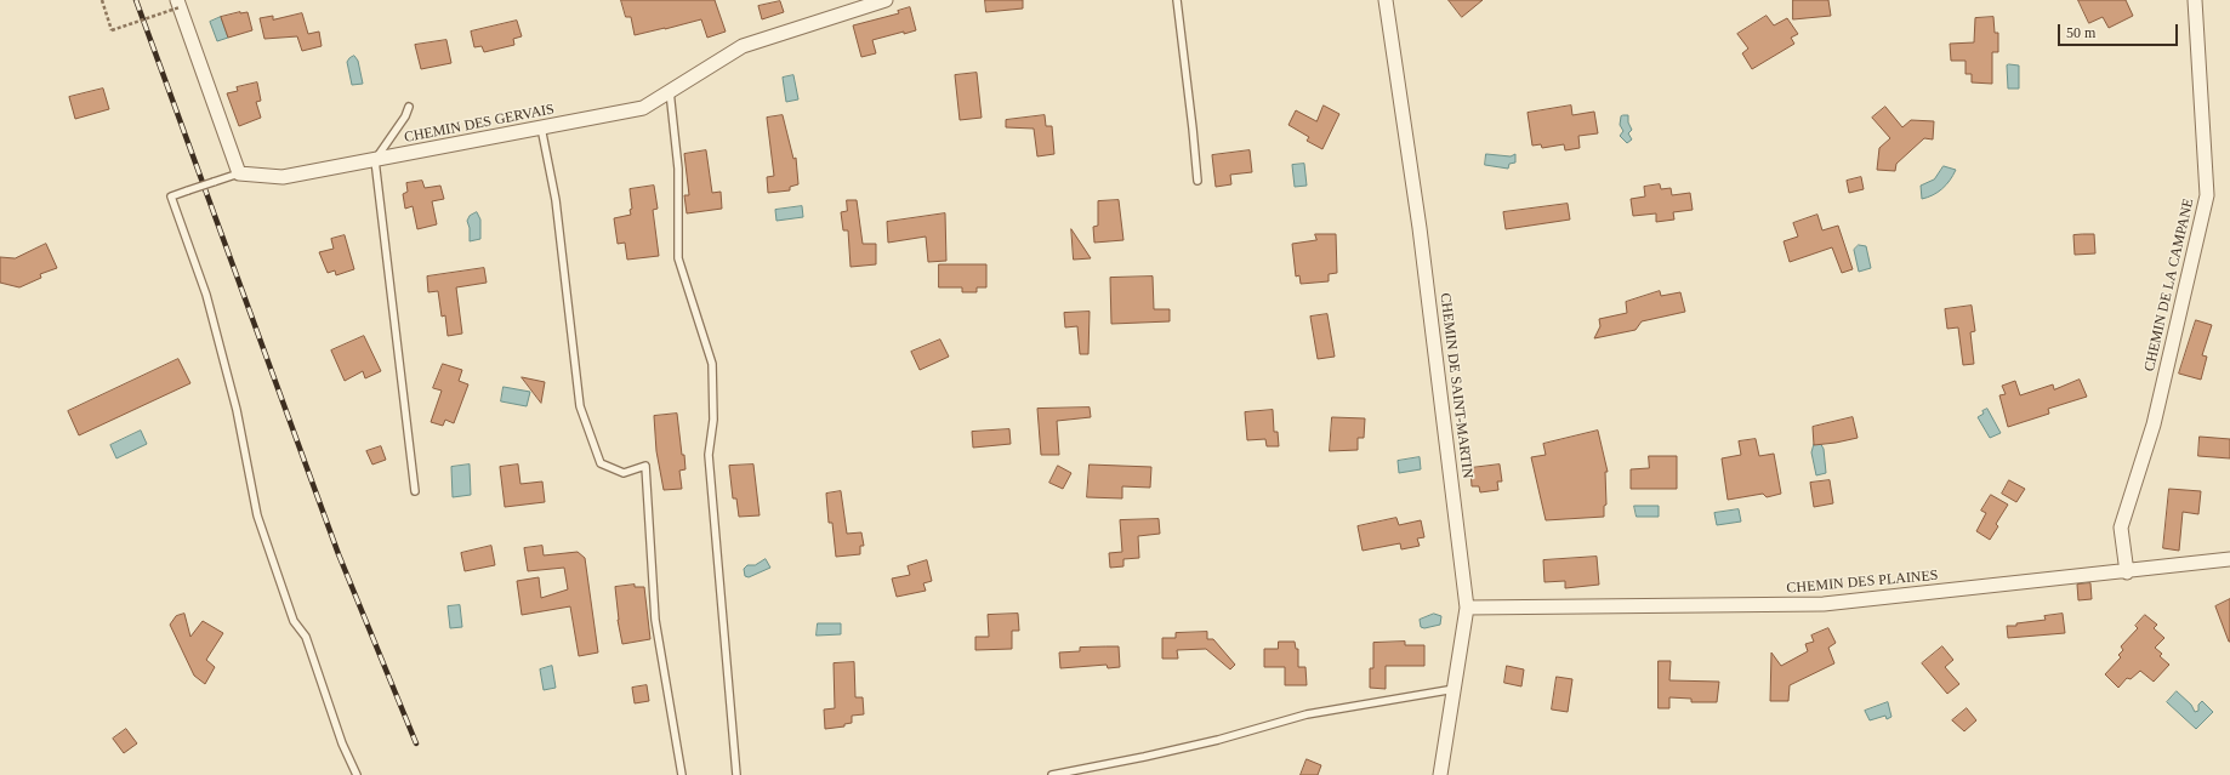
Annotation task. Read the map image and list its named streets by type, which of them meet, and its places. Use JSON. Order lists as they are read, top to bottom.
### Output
{
  "streets": {
    "street": [
      "CHEMIN DES GERVAIS",
      "CHEMIN DE LA CAMPANE",
      "CHEMIN DE SAINT-MARTIN",
      "CHEMIN DES PLAINES"
    ]
  },
  "crossings": [
    ["CHEMIN DE LA CAMPANE", "CHEMIN DES PLAINES"],
    ["CHEMIN DE SAINT-MARTIN", "CHEMIN DES PLAINES"]
  ],
  "scale_bar": "50 m"
}
